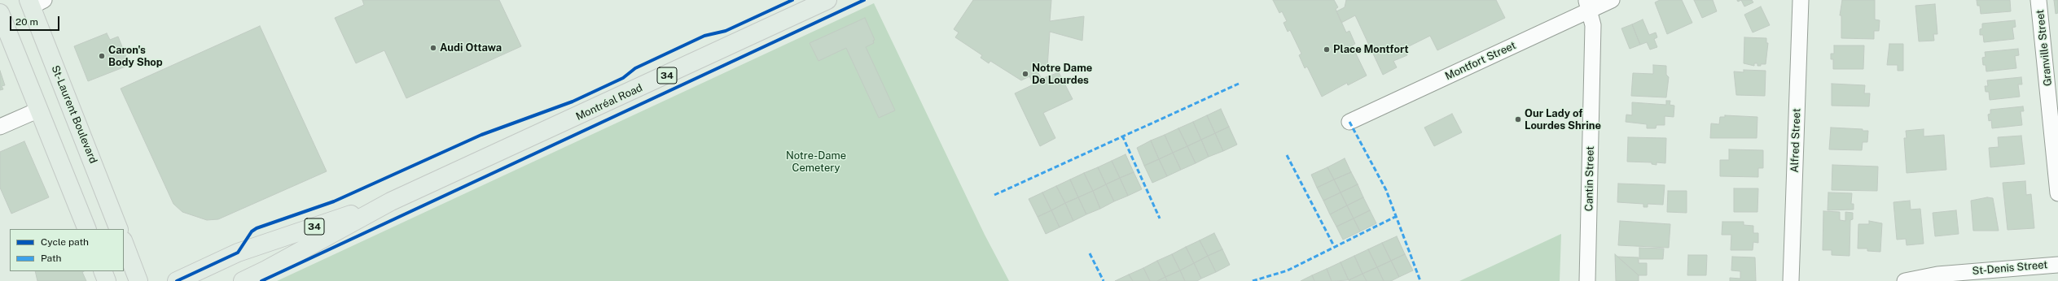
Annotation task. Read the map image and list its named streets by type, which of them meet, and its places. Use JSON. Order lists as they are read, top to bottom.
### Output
{
  "streets": {
    "main road": ["34", "Montréal Road", "St-Laurent Boulevard"],
    "street": [
      "Granville Street",
      "Montfort Street",
      "Alfred Street",
      "Cantin Street",
      "St-Denis Street"
    ]
  },
  "crossings": [
    ["Montfort Street", "Cantin Street"]
  ],
  "parks": ["Notre-Dame Cemetery"],
  "places": [
    "Audi Ottawa",
    "Place Montfort",
    "Caron's Body Shop",
    "Notre Dame De Lourdes",
    "Our Lady of Lourdes Shrine"
  ],
  "legend": ["Cycle path", "Path"],
  "scale_bar": "20 m"
}
